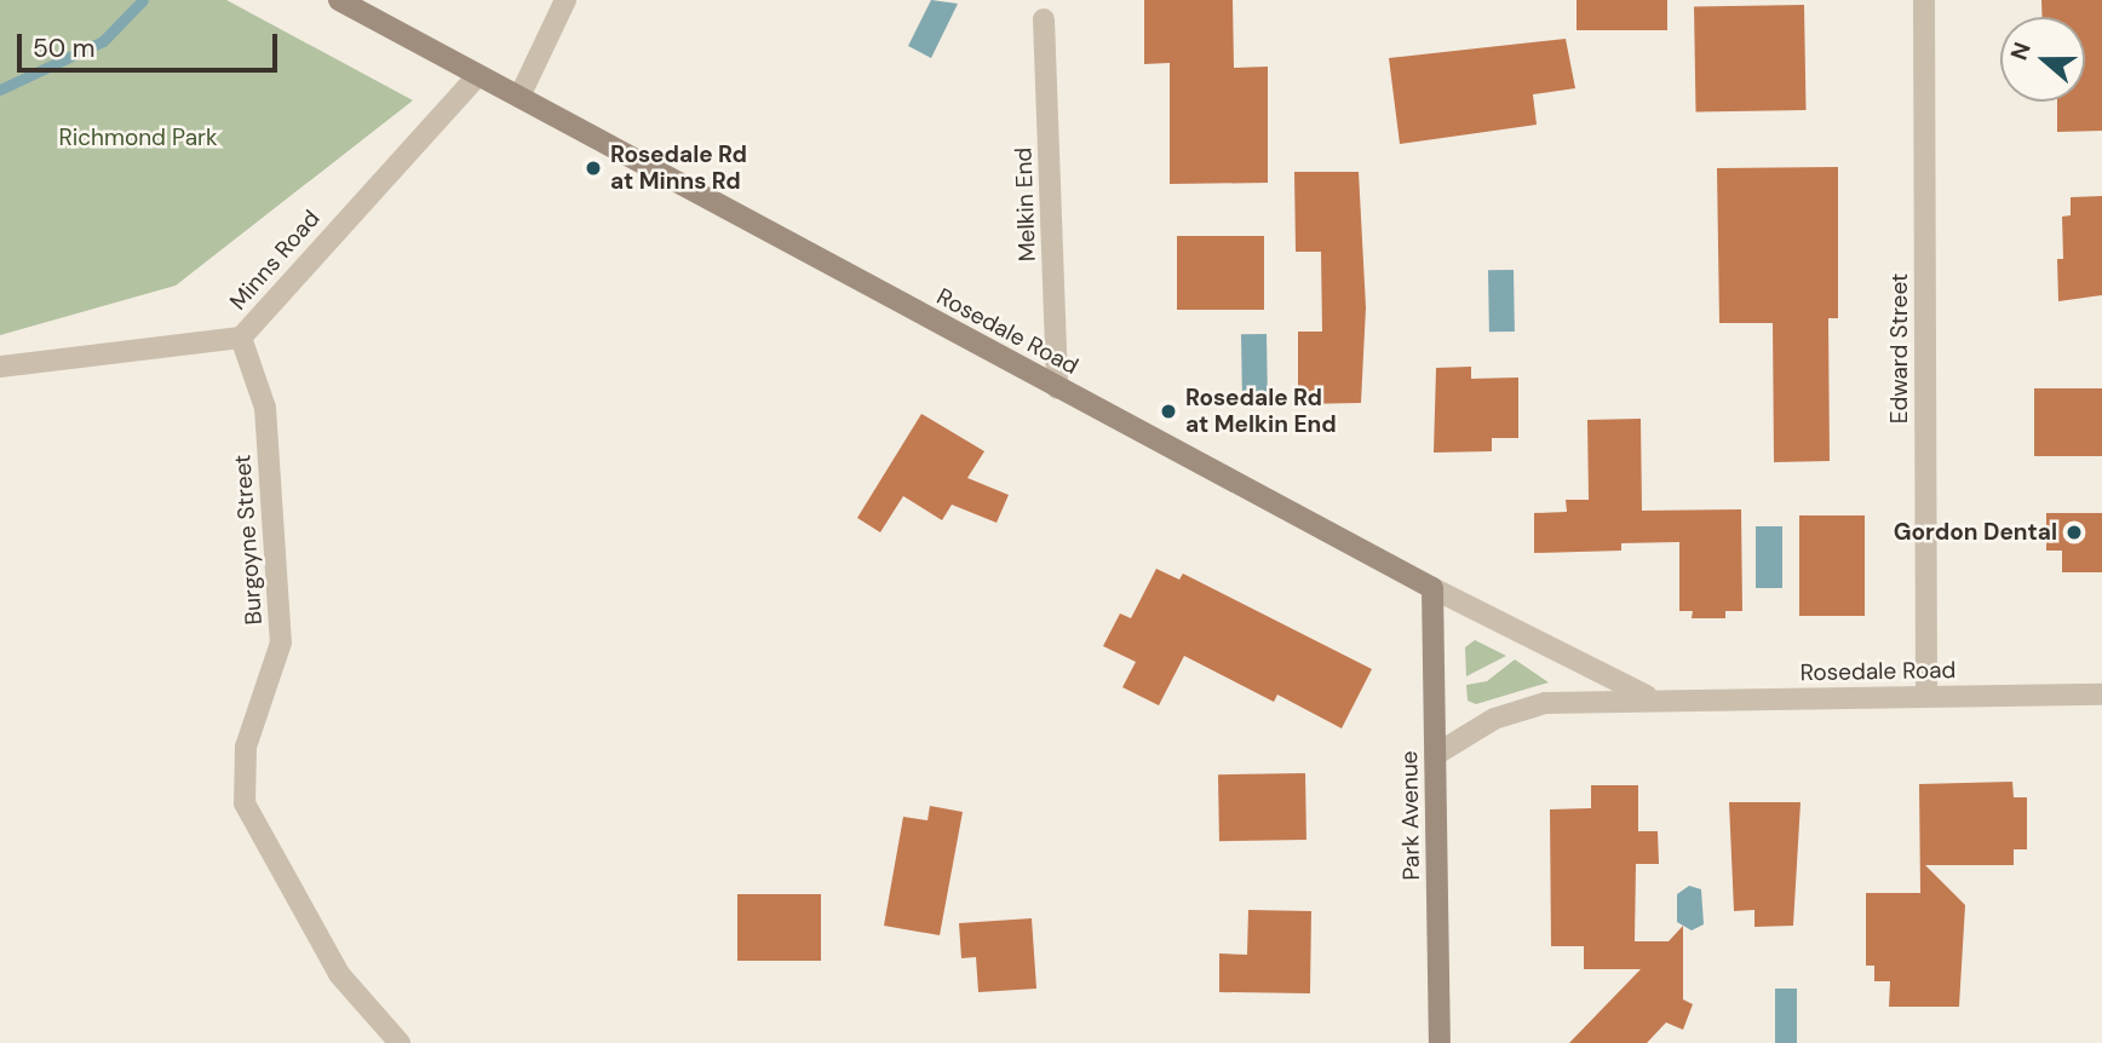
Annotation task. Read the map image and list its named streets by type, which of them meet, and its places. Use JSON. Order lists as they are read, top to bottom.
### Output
{
  "streets": {
    "street": [
      "Melkin End",
      "Minns Road",
      "Rosedale Road",
      "Edward Street",
      "Burgoyne Street",
      "Park Avenue"
    ]
  },
  "crossings": [
    ["Melkin End", "Rosedale Road"],
    ["Minns Road", "Rosedale Road"],
    ["Minns Road", "Burgoyne Street"],
    ["Rosedale Road", "Edward Street"],
    ["Rosedale Road", "Park Avenue"]
  ],
  "parks": ["Richmond Park"],
  "places": ["Rosedale Rd at Minns Rd", "Rosedale Rd at Melkin End", "Gordon Dental"],
  "scale_bar": "50 m",
  "north": "left"
}
